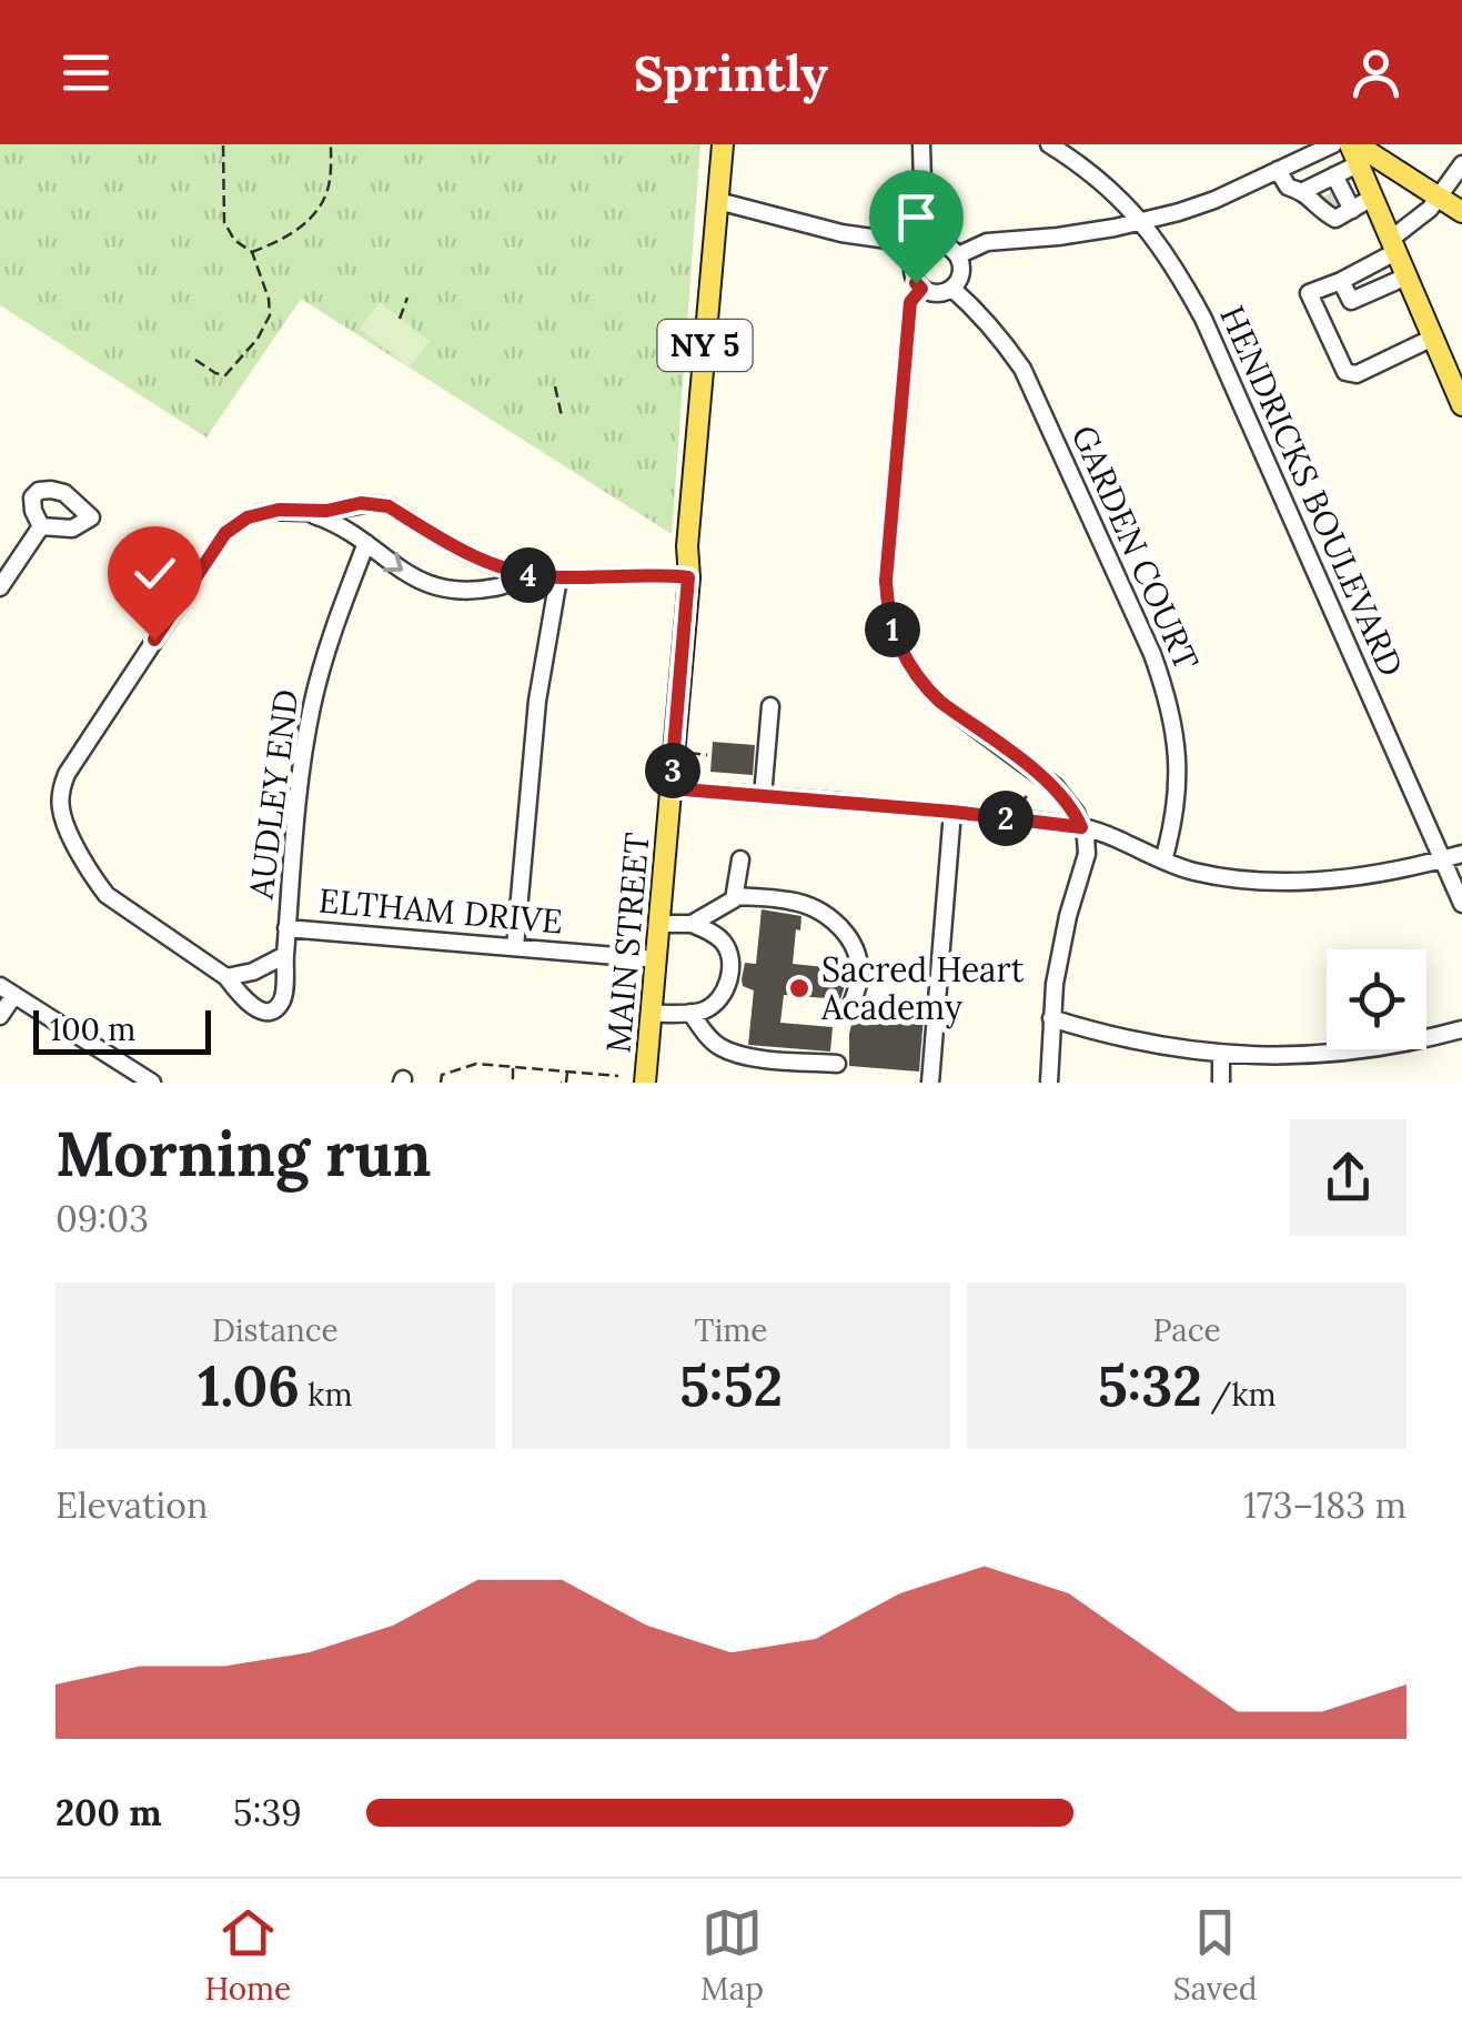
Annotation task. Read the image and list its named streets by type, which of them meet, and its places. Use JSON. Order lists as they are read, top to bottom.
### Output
{
  "streets": {
    "main road": ["NY 5", "MAIN STREET"],
    "street": [
      "HENDRICKS BOULEVARD",
      "GARDEN COURT",
      "AUDLEY END",
      "ELTHAM DRIVE"
    ]
  },
  "crossings": [
    ["AUDLEY END", "ELTHAM DRIVE"],
    ["ELTHAM DRIVE", "MAIN STREET"]
  ],
  "places": ["Sacred Heart Academy"],
  "scale_bar": "100 m",
  "page": {
    "header": "Sprintly",
    "pins": [
      "4",
      "1",
      "3",
      "2"
    ],
    "scale": "100 m",
    "heading": ["Morning run", "09:03"],
    "stats": [
      ["Distance", "1.06 km"],
      ["Time", "5:52"],
      ["Pace", "5:32 /km"]
    ],
    "chart": ["Elevation", "173–183 m"],
    "list": [
      {
        "name": "200 m",
        "note": "5:39"
      }
    ],
    "tabs": ["Home", "Map", "Saved"]
  }
}
